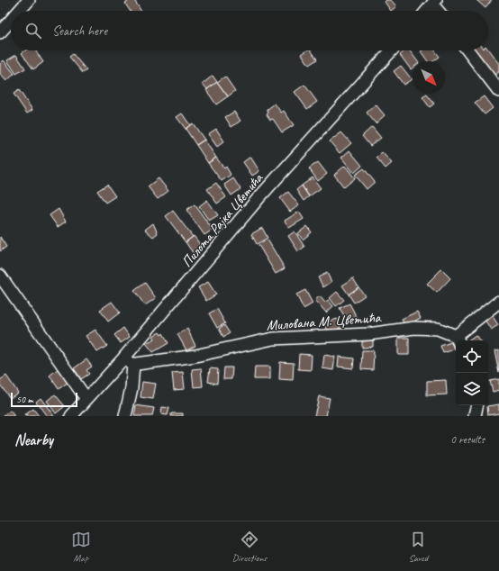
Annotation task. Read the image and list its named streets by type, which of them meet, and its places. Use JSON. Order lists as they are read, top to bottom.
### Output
{
  "streets": {
    "street": ["Пилота Рајка Цветића", "Милована М. Цветића"]
  },
  "crossings": [
    ["Пилота Рајка Цветића", "Милована М. Цветића"]
  ],
  "scale_bar": "50 m",
  "north": "bottom right",
  "page": {
    "search": "Search here",
    "scale": "50 m",
    "heading": ["Nearby", "0 results"],
    "nav": ["Map", "Directions", "Saved"]
  }
}
